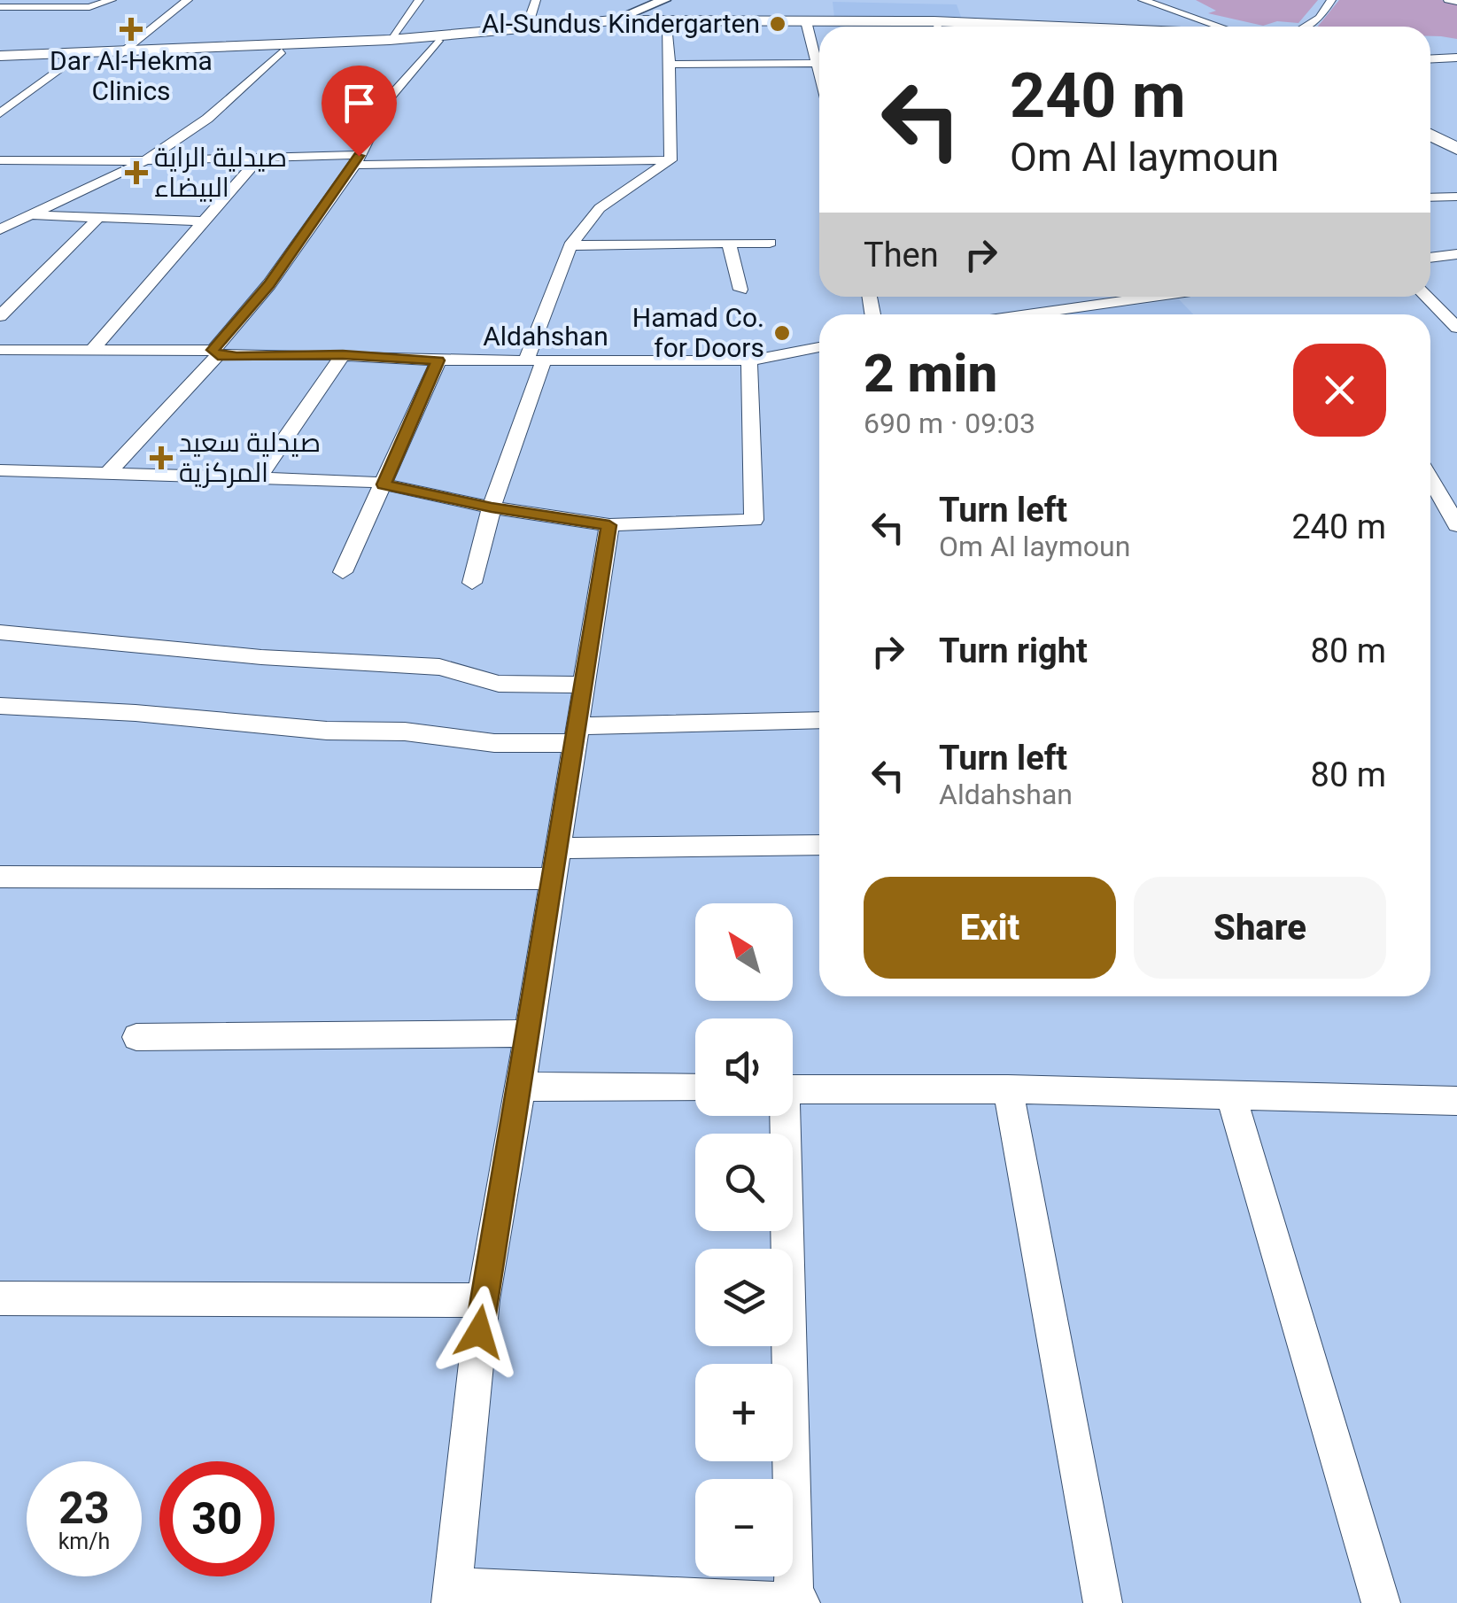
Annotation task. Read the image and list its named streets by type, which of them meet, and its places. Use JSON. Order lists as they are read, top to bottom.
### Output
{
  "streets": {
    "street": ["Aldahshan"]
  },
  "places": {
    "other": ["Al-Sundus Kindergarten", "Hamad Co. for Doors"],
    "health": ["Dar Al-Hekma Clinics", "صيدلية الراية البيضاء", "صيدلية سعيد المركزية"]
  },
  "north": "top left",
  "page": {
    "turn": ["240 m", "Om Al laymoun"],
    "then": "Then",
    "heading": ["2 min", "690 m · 09:03"],
    "list": [
      {
        "name": "Turn left",
        "note": "Om Al laymoun",
        "value": "240 m"
      },
      {
        "name": "Turn right",
        "value": "80 m"
      },
      {
        "name": "Turn left",
        "note": "Aldahshan",
        "value": "80 m"
      }
    ],
    "buttons": ["Exit", "Share"],
    "map_buttons": ["+", "−"],
    "speed": "23 km/h",
    "limit": "30"
  }
}
